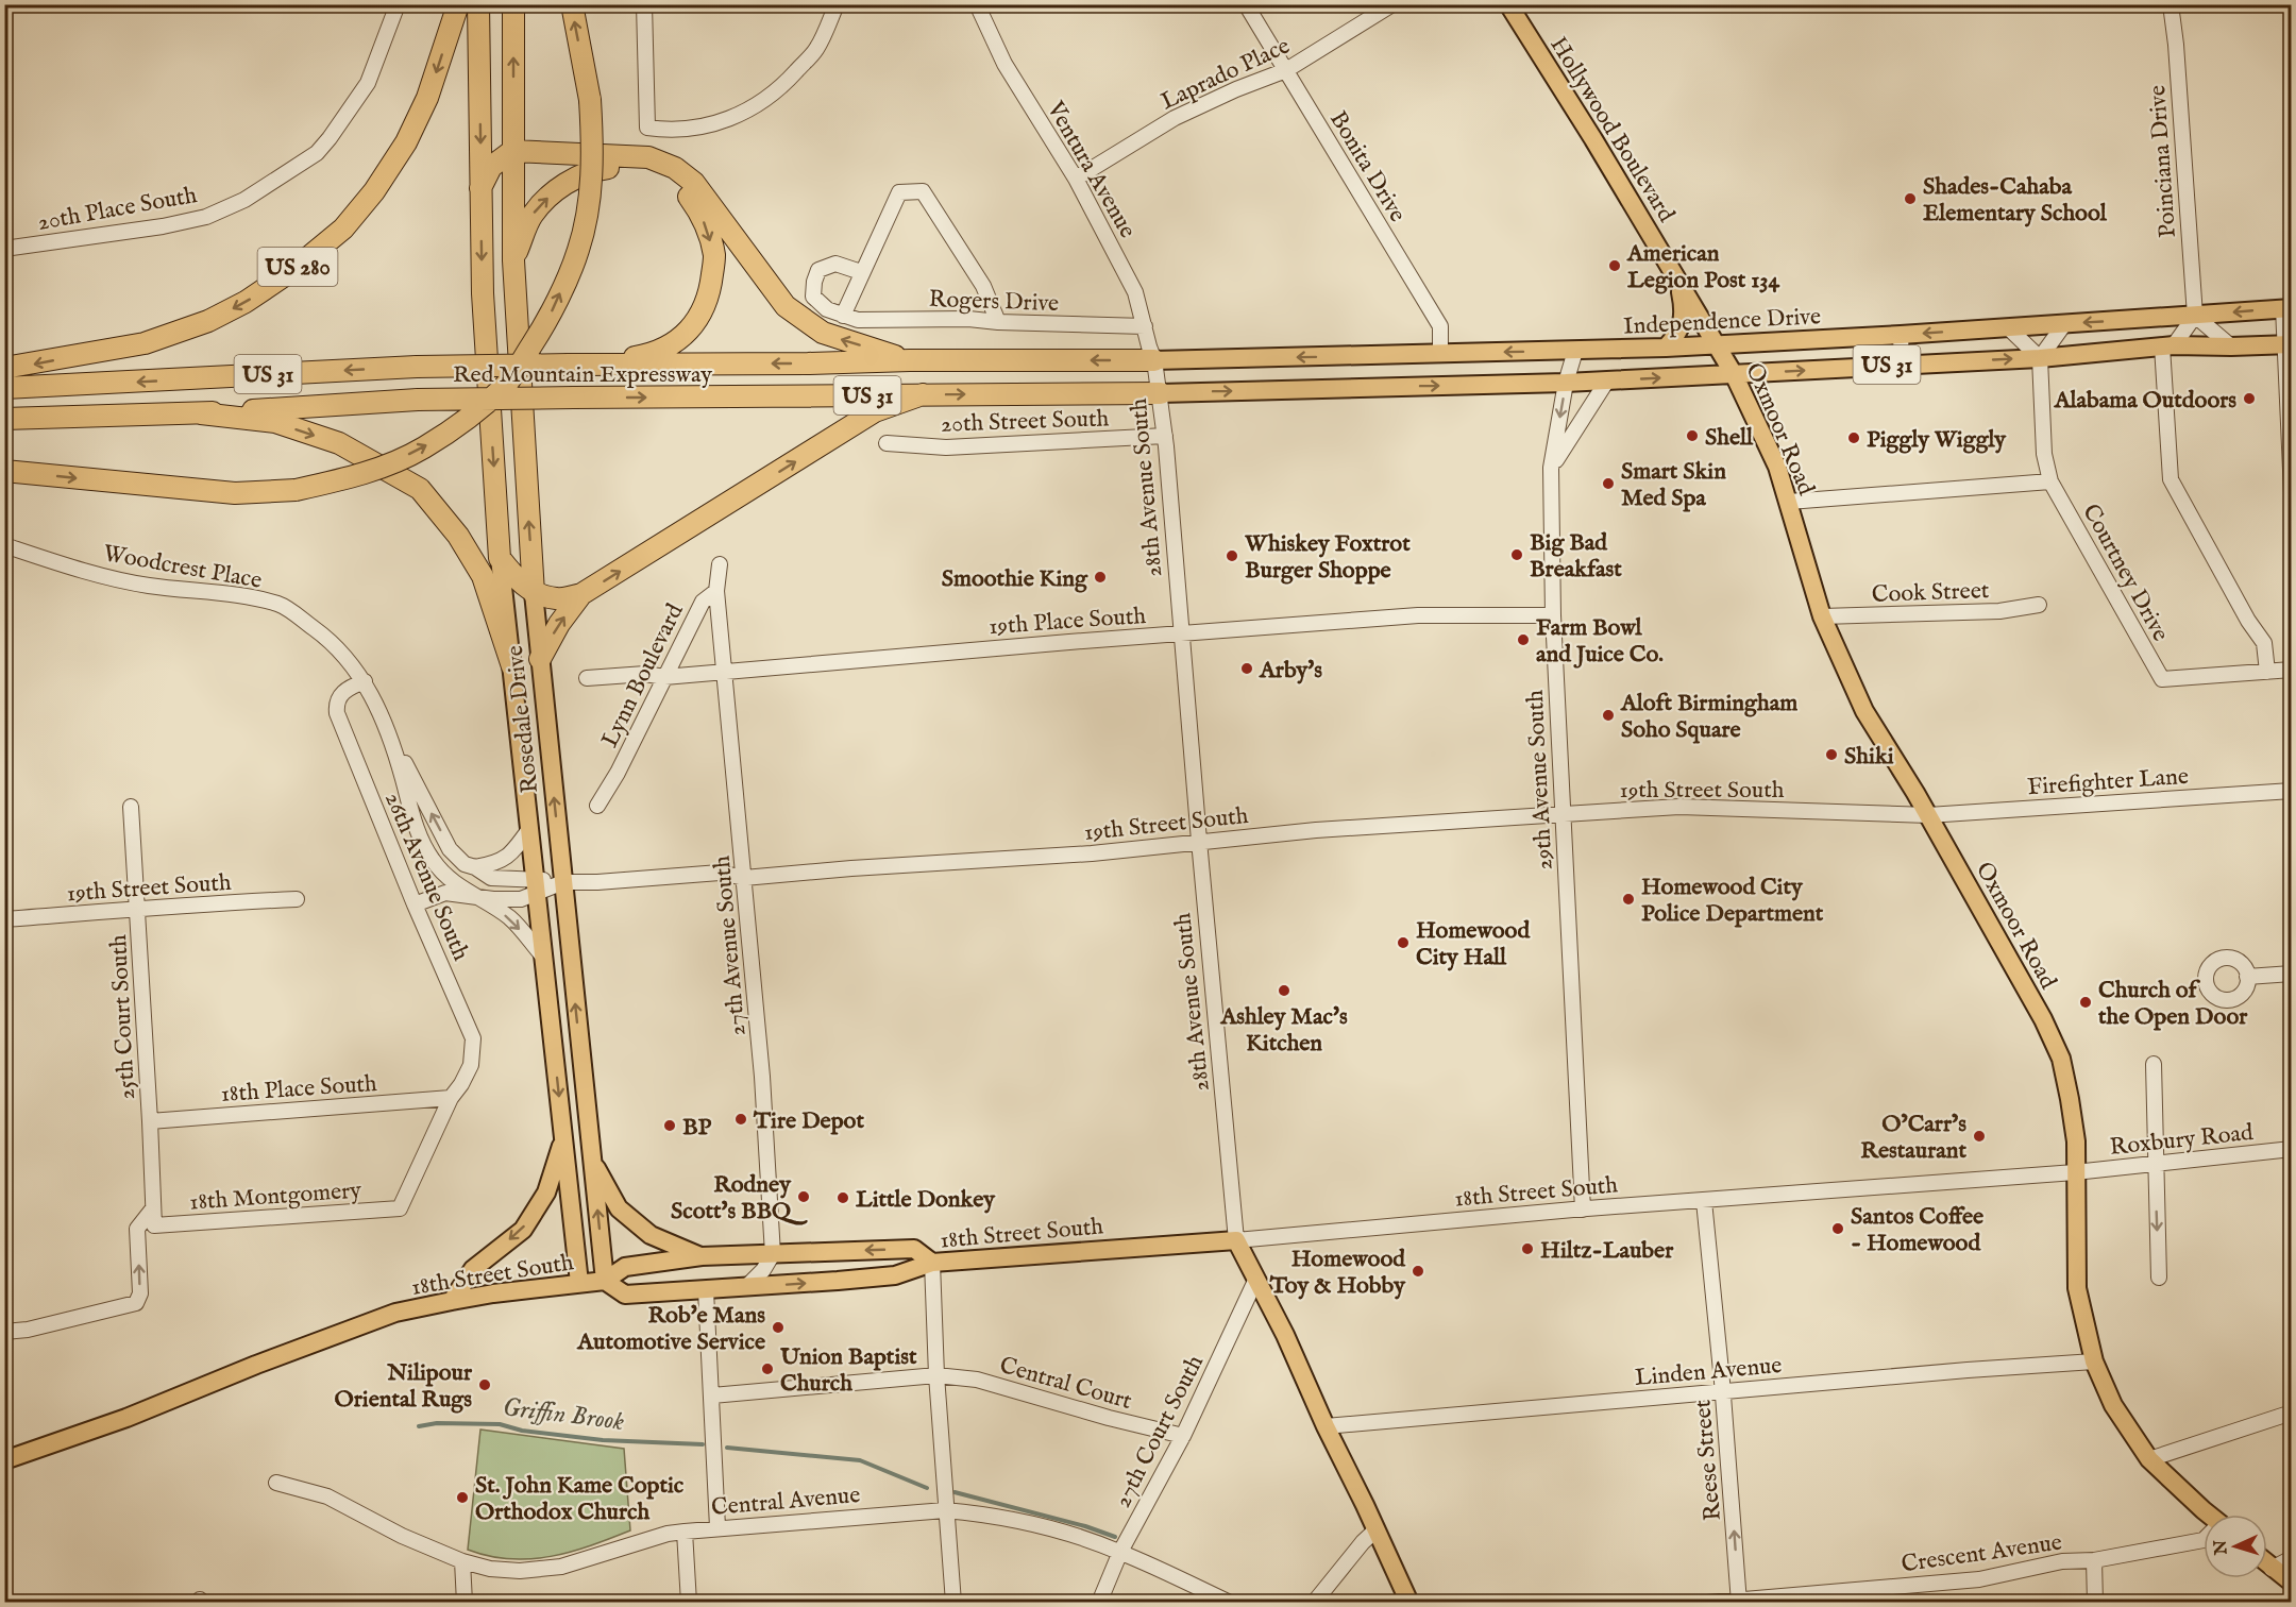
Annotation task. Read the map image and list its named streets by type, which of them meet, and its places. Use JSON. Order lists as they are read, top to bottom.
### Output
{
  "streets": {
    "highway": [
      "US 280",
      "US 31",
      "Red Mountain Expressway",
      "Rosedale Drive"
    ],
    "main road": [
      "Hollywood Boulevard",
      "Independence Drive",
      "Oxmoor Road",
      "28th Avenue South",
      "18th Street South"
    ],
    "street": [
      "Laprado Place",
      "Poinciana Drive",
      "Bonita Drive",
      "Ventura Avenue",
      "20th Place South",
      "Rogers Drive",
      "20th Street South",
      "Woodcrest Place",
      "Courtney Drive",
      "Cook Street",
      "19th Place South",
      "Lynn Boulevard",
      "29th Avenue South",
      "Firefighter Lane",
      "19th Street South",
      "26th Avenue South",
      "27th Avenue South",
      "25th Court South",
      "18th Place South",
      "Roxbury Road",
      "18th Montgomery",
      "Linden Avenue",
      "Central Court",
      "27th Court South",
      "Reese Street",
      "Central Avenue",
      "Crescent Avenue"
    ]
  },
  "crossings": [
    ["Laprado Place", "Bonita Drive"],
    ["Laprado Place", "Ventura Avenue"],
    ["Hollywood Boulevard", "Independence Drive"],
    ["Hollywood Boulevard", "Oxmoor Road"],
    ["Poinciana Drive", "Independence Drive"],
    ["Bonita Drive", "Independence Drive"],
    ["Ventura Avenue", "Rogers Drive"],
    ["Ventura Avenue", "Independence Drive"],
    ["Ventura Avenue", "Red Mountain Expressway"],
    ["Ventura Avenue", "28th Avenue South"],
    ["Independence Drive", "Red Mountain Expressway"],
    ["Independence Drive", "Oxmoor Road"],
    ["Independence Drive", "28th Avenue South"],
    ["Independence Drive", "29th Avenue South"],
    ["US 31", "Red Mountain Expressway"],
    ["US 31", "Oxmoor Road"],
    ["US 31", "28th Avenue South"],
    ["US 31", "Courtney Drive"],
    ["US 31", "29th Avenue South"],
    ["Red Mountain Expressway", "28th Avenue South"],
    ["20th Street South", "28th Avenue South"],
    ["Oxmoor Road", "Cook Street"],
    ["Oxmoor Road", "Firefighter Lane"],
    ["Oxmoor Road", "19th Street South"],
    ["Oxmoor Road", "Roxbury Road"],
    ["Oxmoor Road", "18th Street South"],
    ["Oxmoor Road", "Linden Avenue"],
    ["28th Avenue South", "19th Place South"],
    ["28th Avenue South", "19th Street South"],
    ["28th Avenue South", "18th Street South"],
    ["28th Avenue South", "Linden Avenue"],
    ["28th Avenue South", "27th Court South"],
    ["Woodcrest Place", "26th Avenue South"],
    ["19th Place South", "Lynn Boulevard"],
    ["19th Place South", "29th Avenue South"],
    ["19th Place South", "27th Avenue South"],
    ["Lynn Boulevard", "27th Avenue South"],
    ["Rosedale Drive", "19th Street South"],
    ["Rosedale Drive", "18th Street South"],
    ["29th Avenue South", "19th Street South"],
    ["29th Avenue South", "18th Street South"],
    ["Firefighter Lane", "19th Street South"],
    ["19th Street South", "27th Avenue South"],
    ["19th Street South", "25th Court South"],
    ["26th Avenue South", "18th Place South"],
    ["26th Avenue South", "18th Montgomery"],
    ["25th Court South", "18th Place South"],
    ["25th Court South", "18th Montgomery"],
    ["18th Place South", "18th Montgomery"],
    ["Roxbury Road", "18th Street South"],
    ["18th Street South", "Reese Street"],
    ["Linden Avenue", "Reese Street"],
    ["Central Court", "27th Court South"],
    ["27th Court South", "Central Avenue"],
    ["Reese Street", "Crescent Avenue"]
  ],
  "one_way": ["Reese Street"],
  "water": ["Griffin Brook"],
  "places": [
    "Shades-Cahaba Elementary School",
    "American Legion Post 134",
    "Alabama Outdoors",
    "Shell",
    "Piggly Wiggly",
    "Smart Skin Med Spa",
    "Big Bad Breakfast",
    "Whiskey Foxtrot Burger Shoppe",
    "Smoothie King",
    "Farm Bowl and Juice Co.",
    "Arby's",
    "Aloft Birmingham Soho Square",
    "Shiki",
    "Homewood City Police Department",
    "Homewood City Hall",
    "Ashley Mac's Kitchen",
    "Church of the Open Door",
    "Tire Depot",
    "BP",
    "O’Carr’s Restaurant",
    "Rodney Scott's BBQ",
    "Little Donkey",
    "Santos Coffee - Homewood",
    "Hiltz-Lauber",
    "Homewood Toy & Hobby",
    "Rob'e Mans Automotive Service",
    "Union Baptist Church",
    "Nilipour Oriental Rugs",
    "St. John Kame Coptic Orthodox Church"
  ],
  "north": "left"
}
